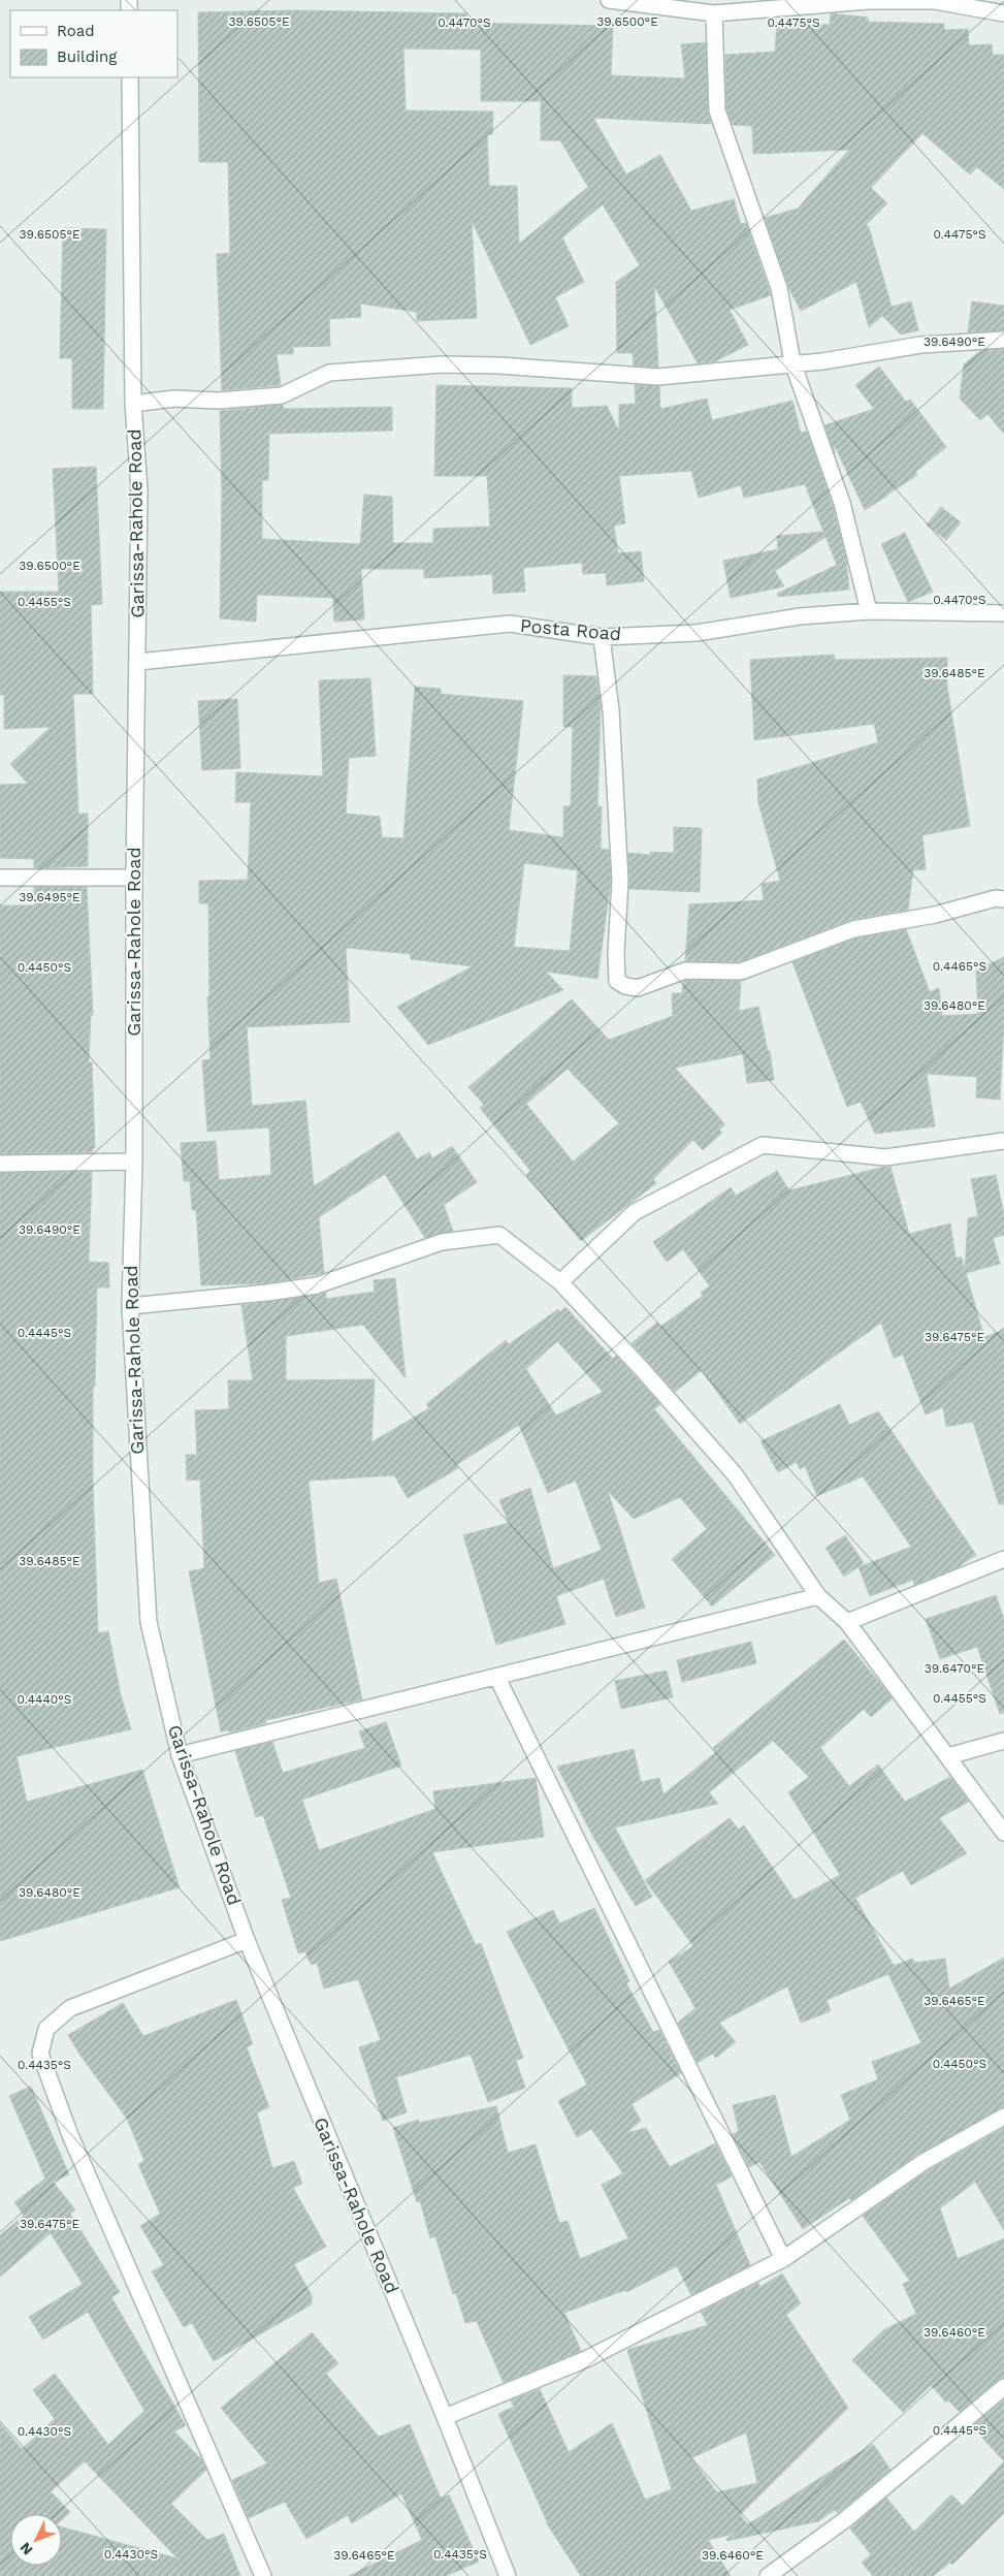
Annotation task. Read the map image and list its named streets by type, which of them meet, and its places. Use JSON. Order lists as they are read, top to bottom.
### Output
{
  "streets": {
    "street": ["Garissa-Rahole Road", "Posta Road"]
  },
  "crossings": [
    ["Garissa-Rahole Road", "Posta Road"]
  ],
  "legend": ["Road", "Building"],
  "north": "bottom left",
  "coordinates": [
    "39.6505°E",
    "39.6500°E",
    "0.4470°S",
    "0.4475°S",
    "39.6490°E",
    "0.4455°S",
    "39.6485°E",
    "39.6495°E",
    "0.4465°S",
    "0.4450°S",
    "39.6480°E",
    "0.4445°S",
    "39.6475°E",
    "39.6470°E",
    "0.4440°S",
    "39.6465°E",
    "0.4435°S",
    "39.6460°E",
    "0.4430°S"
  ]
}
